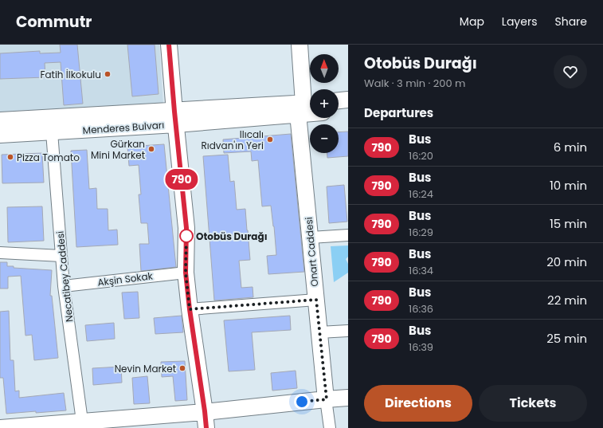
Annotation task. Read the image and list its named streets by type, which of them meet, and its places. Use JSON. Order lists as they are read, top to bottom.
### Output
{
  "streets": {
    "street": [
      "Menderes Bulvarı",
      "Onart Caddesi",
      "Necatibey Caddesi",
      "Akşin Sokak"
    ]
  },
  "crossings": [
    ["Menderes Bulvarı", "Onart Caddesi"],
    ["Menderes Bulvarı", "Necatibey Caddesi"],
    ["Necatibey Caddesi", "Akşin Sokak"]
  ],
  "places": [
    "Fatih İlkokulu",
    "Ilıcalı Rıdvan'ın Yeri",
    "Gürkan Mini Market",
    "Pizza Tomato",
    "Otobüs Durağı",
    "Nevin Market"
  ],
  "lines": ["bus line 790"],
  "north": "top",
  "page": {
    "header": "Commutr",
    "nav": ["Map", "Layers", "Share"],
    "on_map": "790",
    "heading": [
      ["Otobüs Durağı", "Walk · 3 min · 200 m"],
      "Departures"
    ],
    "map_buttons": ["+", "−"],
    "list": [
      {
        "mark": "790",
        "name": "Bus",
        "note": "16:20",
        "value": "6 min"
      },
      {
        "mark": "790",
        "name": "Bus",
        "note": "16:24",
        "value": "10 min"
      },
      {
        "mark": "790",
        "name": "Bus",
        "note": "16:29",
        "value": "15 min"
      },
      {
        "mark": "790",
        "name": "Bus",
        "note": "16:34",
        "value": "20 min"
      },
      {
        "mark": "790",
        "name": "Bus",
        "note": "16:36",
        "value": "22 min"
      },
      {
        "mark": "790",
        "name": "Bus",
        "note": "16:39",
        "value": "25 min"
      }
    ],
    "buttons": ["Directions", "Tickets"]
  }
}
